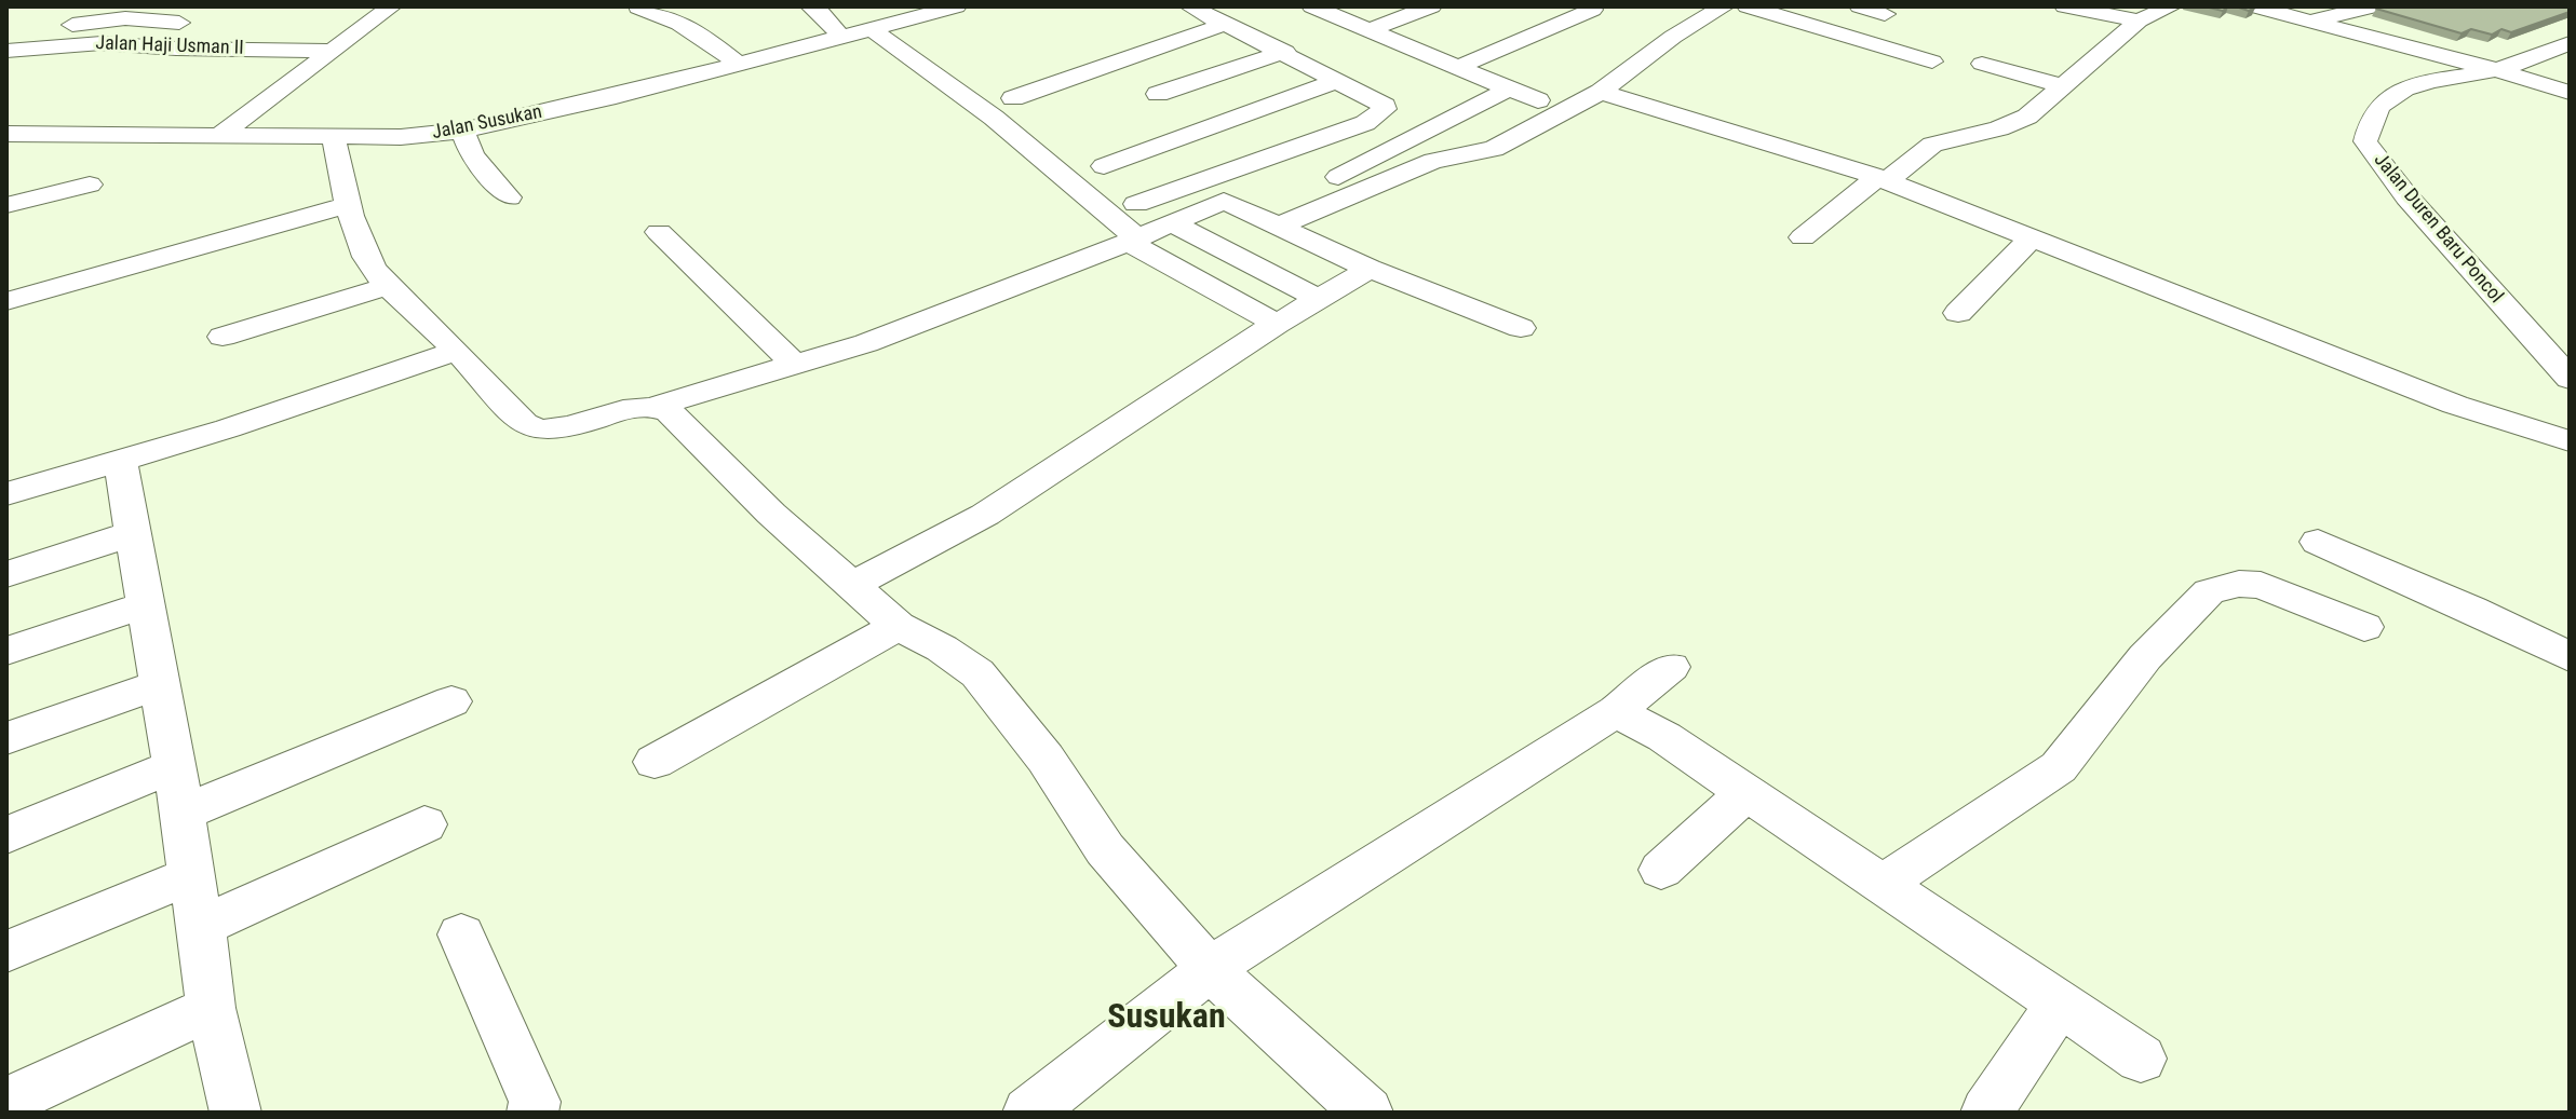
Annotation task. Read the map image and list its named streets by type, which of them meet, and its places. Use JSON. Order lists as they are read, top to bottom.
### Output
{
  "streets": {
    "street": ["Jalan Haji Usman II", "Jalan Susukan", "Jalan Duren Baru Poncol"]
  },
  "districts": ["Susukan"]
}
